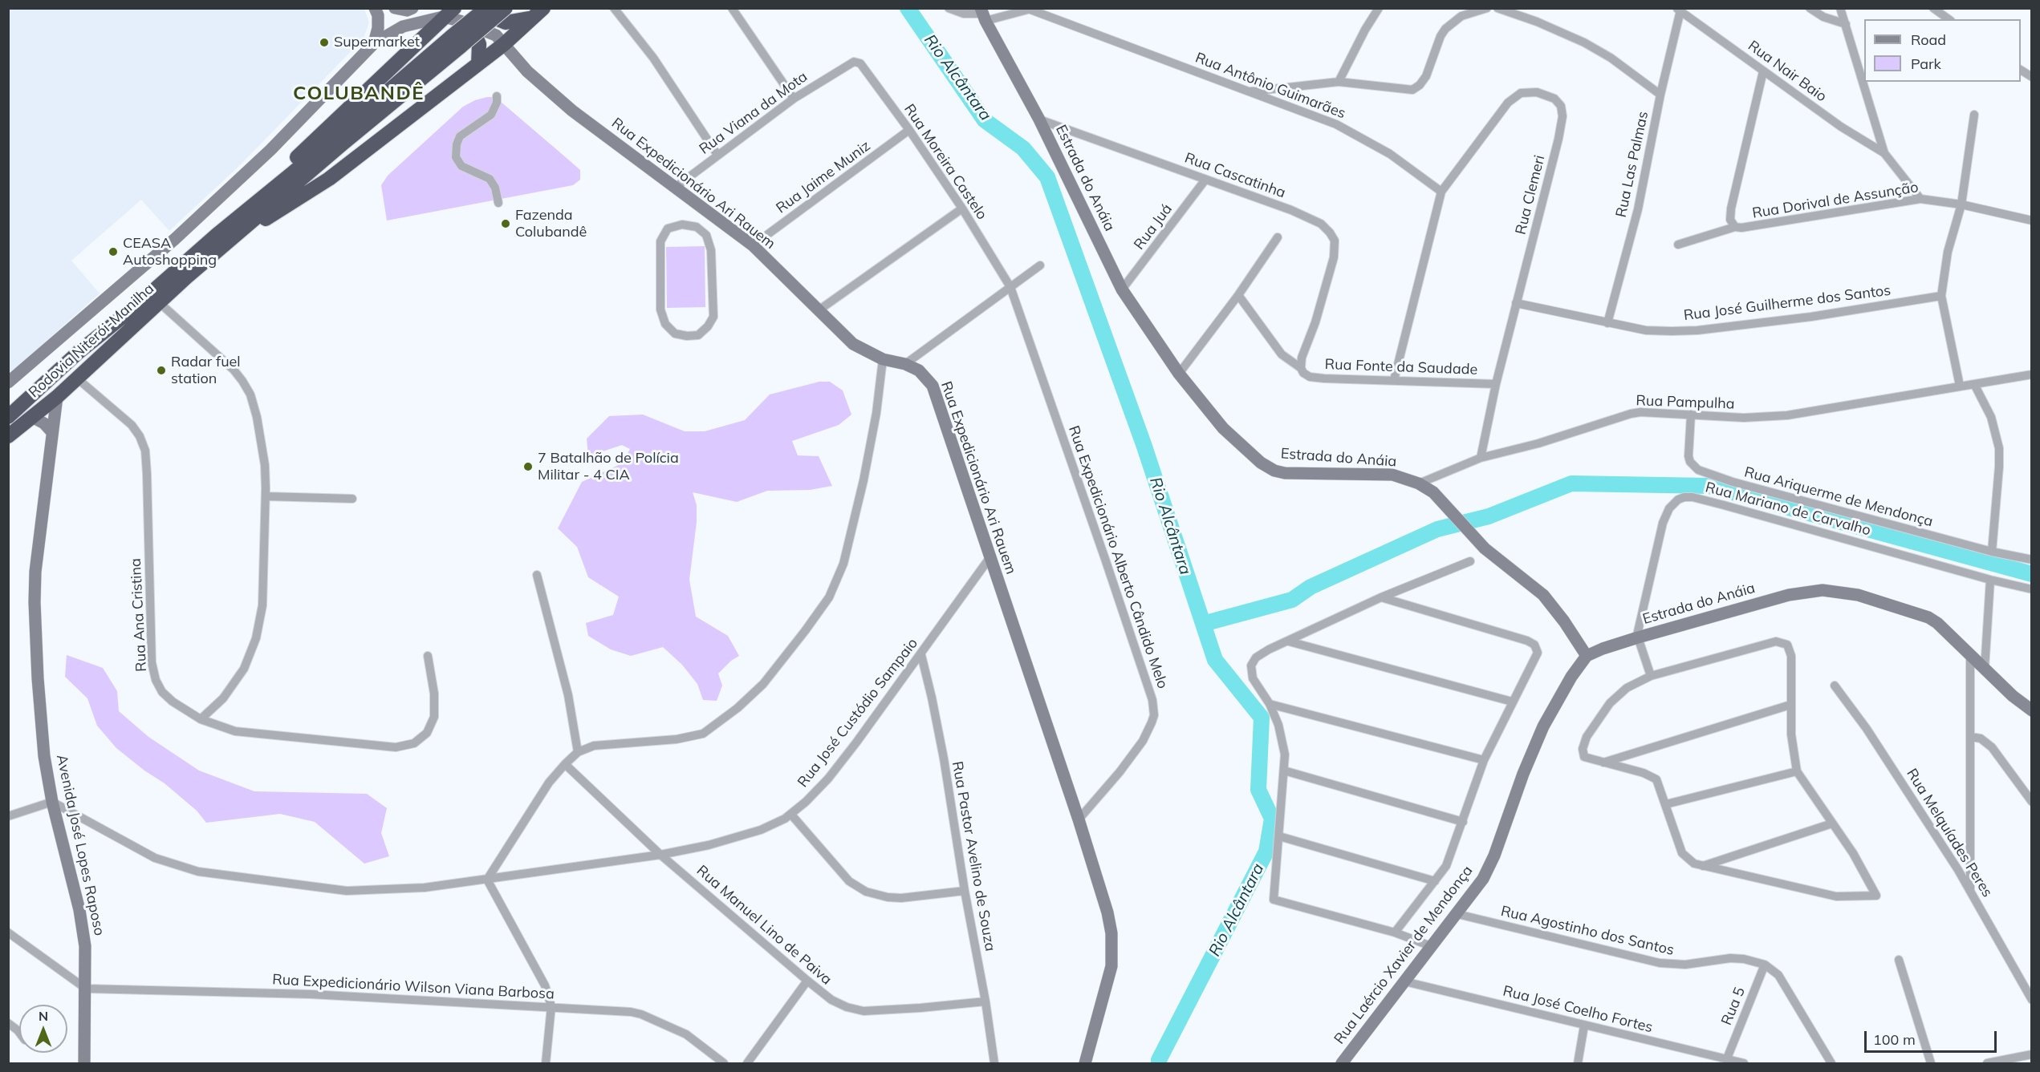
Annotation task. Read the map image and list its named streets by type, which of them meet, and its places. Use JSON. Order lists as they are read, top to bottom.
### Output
{
  "streets": {
    "highway": ["Rodovia Niterói-Manilha"],
    "street": [
      "Rua Nair Baio",
      "Rua Antônio Guimarães",
      "Rua Viana da Mota",
      "Rua Moreira Castelo",
      "Rua Las Palmas",
      "Rua Cascatinha",
      "Rua Jaime Muniz",
      "Estrada do Anáia",
      "Rua Expedicionário Ari Rauem",
      "Rua Clemeri",
      "Rua Dorival de Assunção",
      "Rua Juá",
      "Rua José Guilherme dos Santos",
      "Rua Fonte da Saudade",
      "Rua Pampulha",
      "Rua Ariquerme de Mendonça",
      "Rua Mariano de Carvalho",
      "Rua Expedicionário Alberto Cândido Melo",
      "Rua Ana Cristina",
      "Rua José Custódio Sampaio",
      "Rua Melquíades Peres",
      "Avenida José Lopes Raposo",
      "Rua Pastor Avelino de Souza",
      "Rua Manuel Lino de Paiva",
      "Rua Agostinho dos Santos",
      "Rua Laércio Xavier de Mendonça",
      "Rua Expedicionário Wilson Viana Barbosa",
      "Rua 5",
      "Rua José Coelho Fortes"
    ]
  },
  "crossings": [
    ["Rua Nair Baio", "Rua Las Palmas"],
    ["Rua Antônio Guimarães", "Rua Clemeri"],
    ["Rua Viana da Mota", "Rua Moreira Castelo"],
    ["Rua Viana da Mota", "Rua Expedicionário Ari Rauem"],
    ["Rua Moreira Castelo", "Rua Jaime Muniz"],
    ["Rua Moreira Castelo", "Rua Expedicionário Alberto Cândido Melo"],
    ["Rua Las Palmas", "Rua José Guilherme dos Santos"],
    ["Rua Cascatinha", "Estrada do Anáia"],
    ["Rua Cascatinha", "Rua Juá"],
    ["Rua Cascatinha", "Rua Fonte da Saudade"],
    ["Rua Jaime Muniz", "Rua Expedicionário Ari Rauem"],
    ["Estrada do Anáia", "Rua Juá"],
    ["Estrada do Anáia", "Rua Pampulha"],
    ["Estrada do Anáia", "Rua Mariano de Carvalho"],
    ["Estrada do Anáia", "Rua Laércio Xavier de Mendonça"],
    ["Rua Expedicionário Ari Rauem", "Rodovia Niterói-Manilha"],
    ["Rua Expedicionário Ari Rauem", "Rua Expedicionário Alberto Cândido Melo"],
    ["Rua Expedicionário Ari Rauem", "Rua José Custódio Sampaio"],
    ["Rua Clemeri", "Rua José Guilherme dos Santos"],
    ["Rua Clemeri", "Rua Fonte da Saudade"],
    ["Rua Clemeri", "Rua Pampulha"],
    ["Rodovia Niterói-Manilha", "Rua Ana Cristina"],
    ["Rodovia Niterói-Manilha", "Avenida José Lopes Raposo"],
    ["Rua Pampulha", "Rua Ariquerme de Mendonça"],
    ["Rua José Custódio Sampaio", "Avenida José Lopes Raposo"],
    ["Rua José Custódio Sampaio", "Rua Pastor Avelino de Souza"],
    ["Rua José Custódio Sampaio", "Rua Manuel Lino de Paiva"],
    ["Avenida José Lopes Raposo", "Rua Expedicionário Wilson Viana Barbosa"],
    ["Rua Pastor Avelino de Souza", "Rua Manuel Lino de Paiva"],
    ["Rua Agostinho dos Santos", "Rua Laércio Xavier de Mendonça"],
    ["Rua Agostinho dos Santos", "Rua 5"],
    ["Rua Laércio Xavier de Mendonça", "Rua José Coelho Fortes"],
    ["Rua 5", "Rua José Coelho Fortes"]
  ],
  "districts": ["COLUBANDÊ"],
  "water": ["Rio Alcântara"],
  "places": [
    "Supermarket",
    "Fazenda Colubandê",
    "CEASA Autoshopping",
    "Radar fuel station",
    "7 Batalhão de Polícia Militar - 4 CIA"
  ],
  "legend": ["Road", "Park"],
  "scale_bar": "100 m",
  "north": "top"
}
